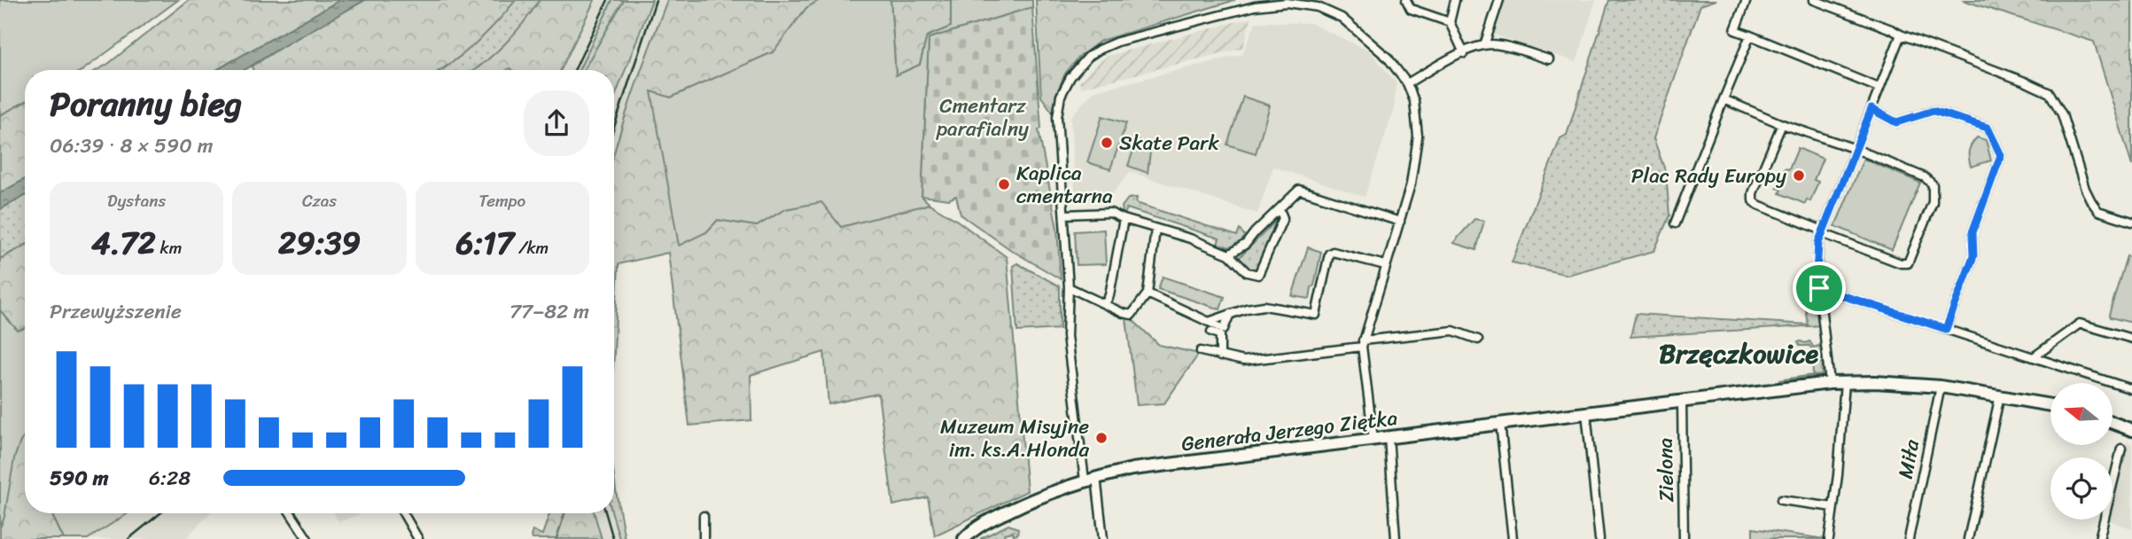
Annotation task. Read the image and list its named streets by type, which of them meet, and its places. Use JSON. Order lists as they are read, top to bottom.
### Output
{
  "streets": {
    "main road": ["Generała Jerzego Ziętka"],
    "street": ["Miła", "Zielona"]
  },
  "crossings": [
    ["Generała Jerzego Ziętka", "Miła"],
    ["Generała Jerzego Ziętka", "Zielona"]
  ],
  "districts": ["Brzęczkowice"],
  "parks": ["Cmentarz parafialny"],
  "places": [
    "Skate Park",
    "Plac Rady Europy",
    "Kaplica cmentarna",
    "Muzeum Misyjne im. ks.A.Hlonda"
  ],
  "north": "left",
  "page": {
    "heading": ["Poranny bieg", "06:39 · 8 × 590 m"],
    "stats": [
      ["Dystans", "4.72 km"],
      ["Czas", "29:39"],
      ["Tempo", "6:17 /km"]
    ],
    "chart": ["Przewyższenie", "77–82 m"],
    "list": [
      {
        "name": "590 m",
        "note": "6:28"
      }
    ]
  }
}
